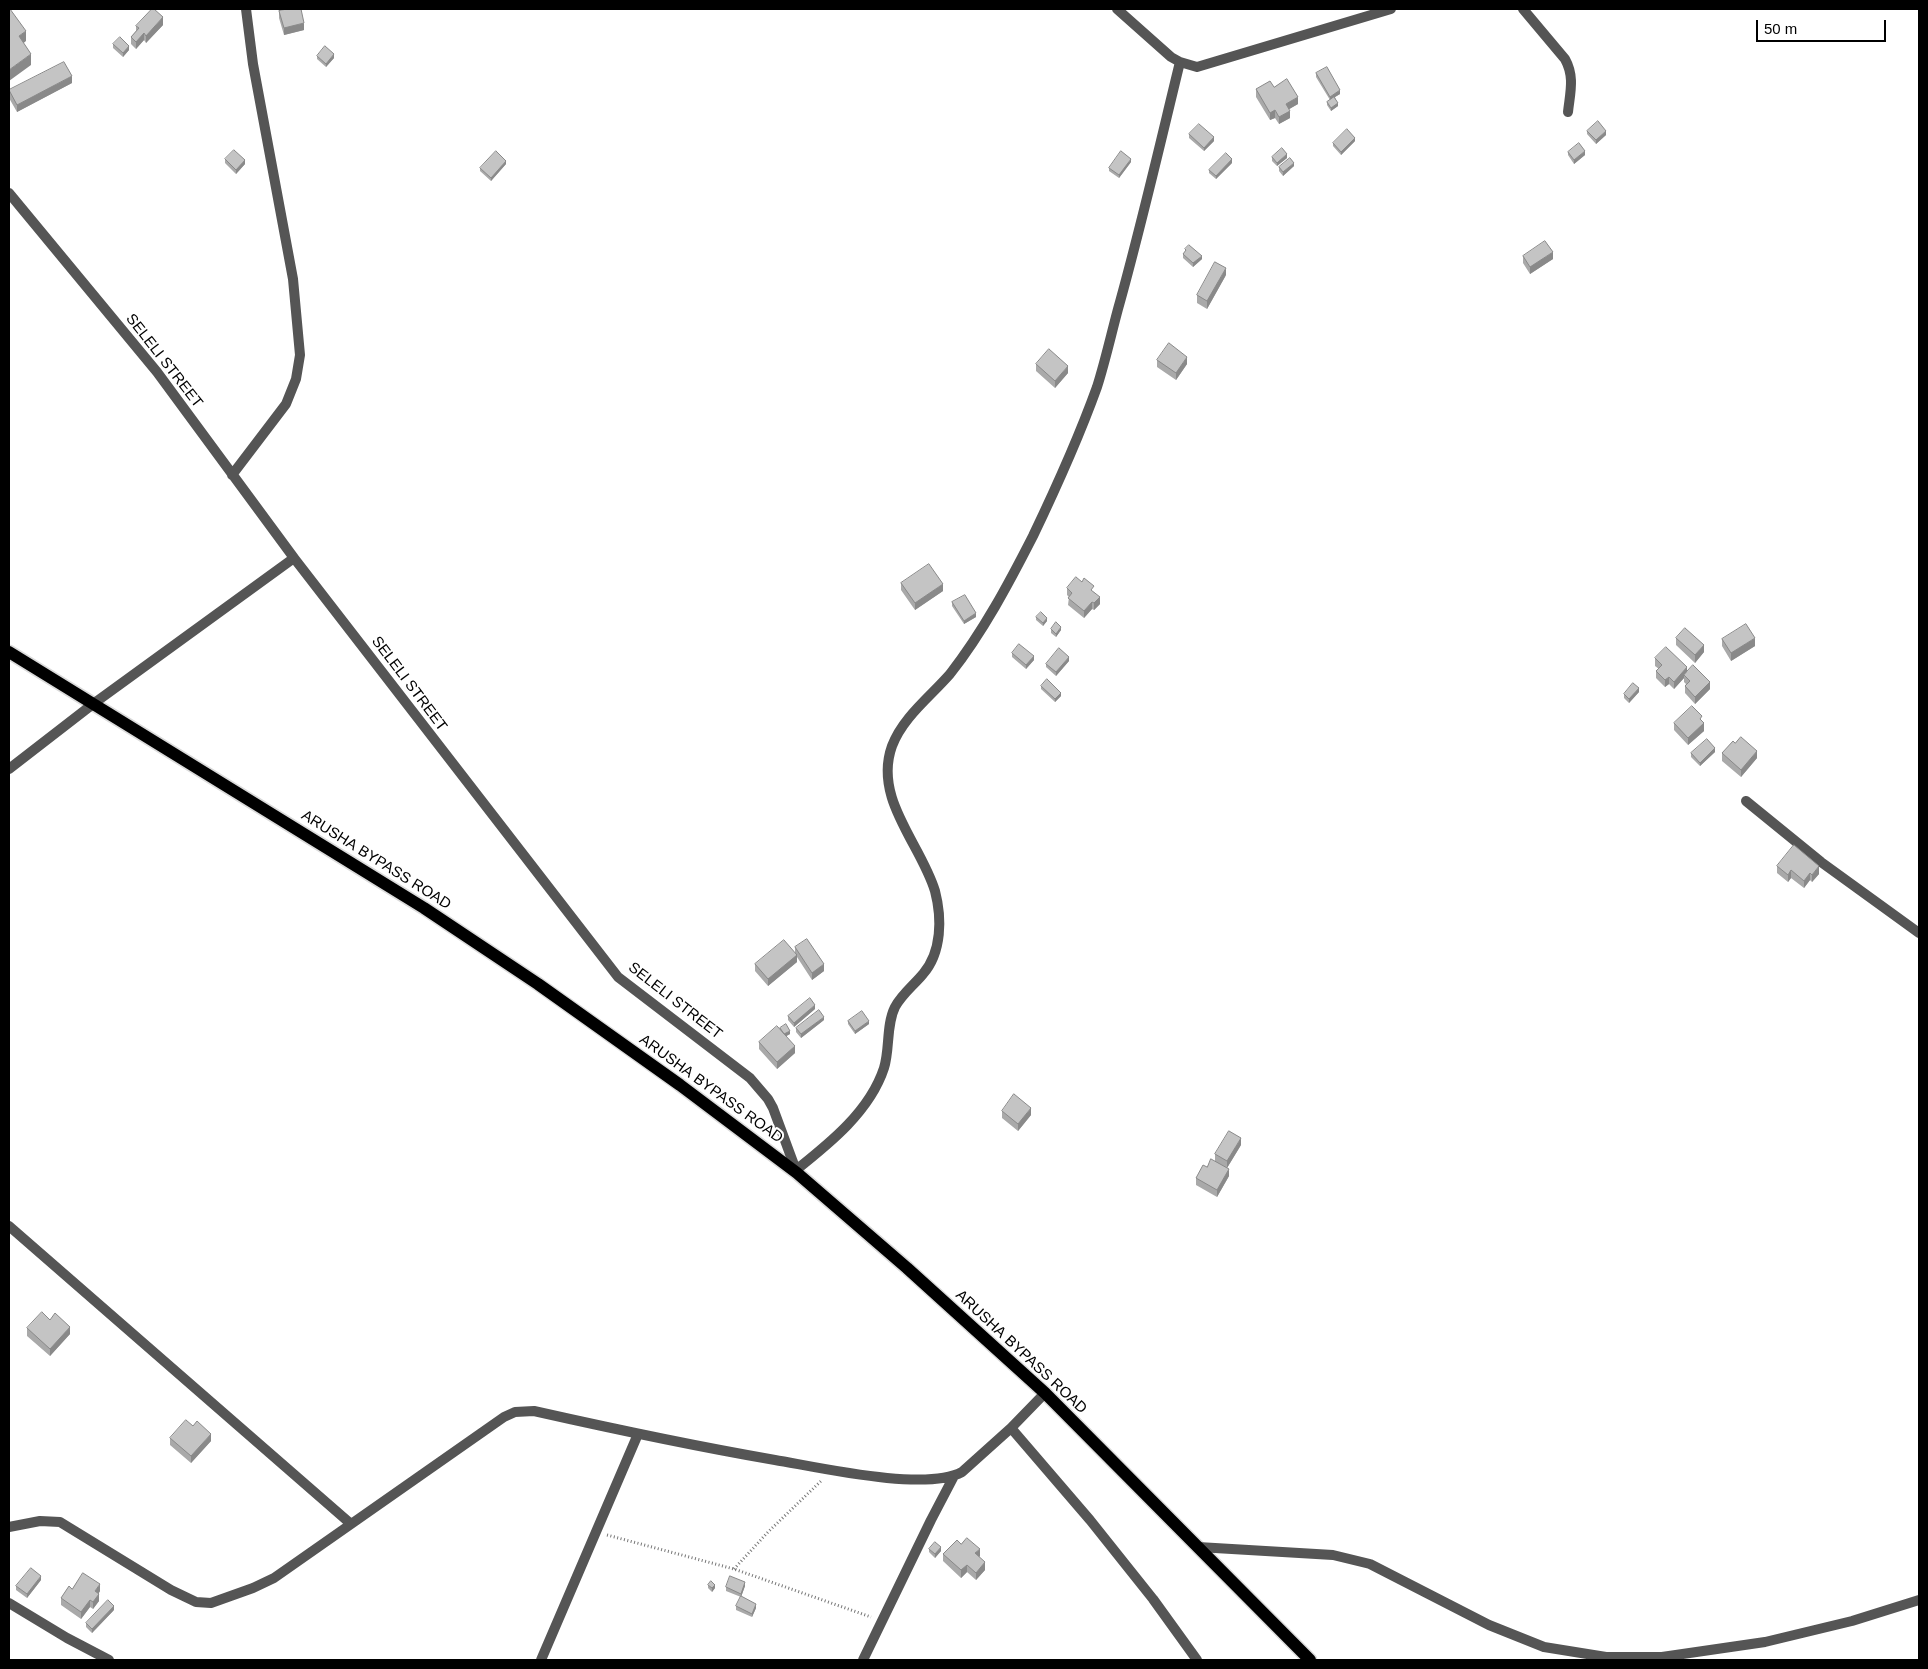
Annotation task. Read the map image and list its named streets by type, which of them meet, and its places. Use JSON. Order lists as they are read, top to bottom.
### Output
{
  "streets": {
    "main road": ["ARUSHA BYPASS ROAD"],
    "street": ["SELELI STREET"]
  },
  "crossings": [
    ["SELELI STREET", "ARUSHA BYPASS ROAD"]
  ],
  "scale_bar": "50 m"
}
